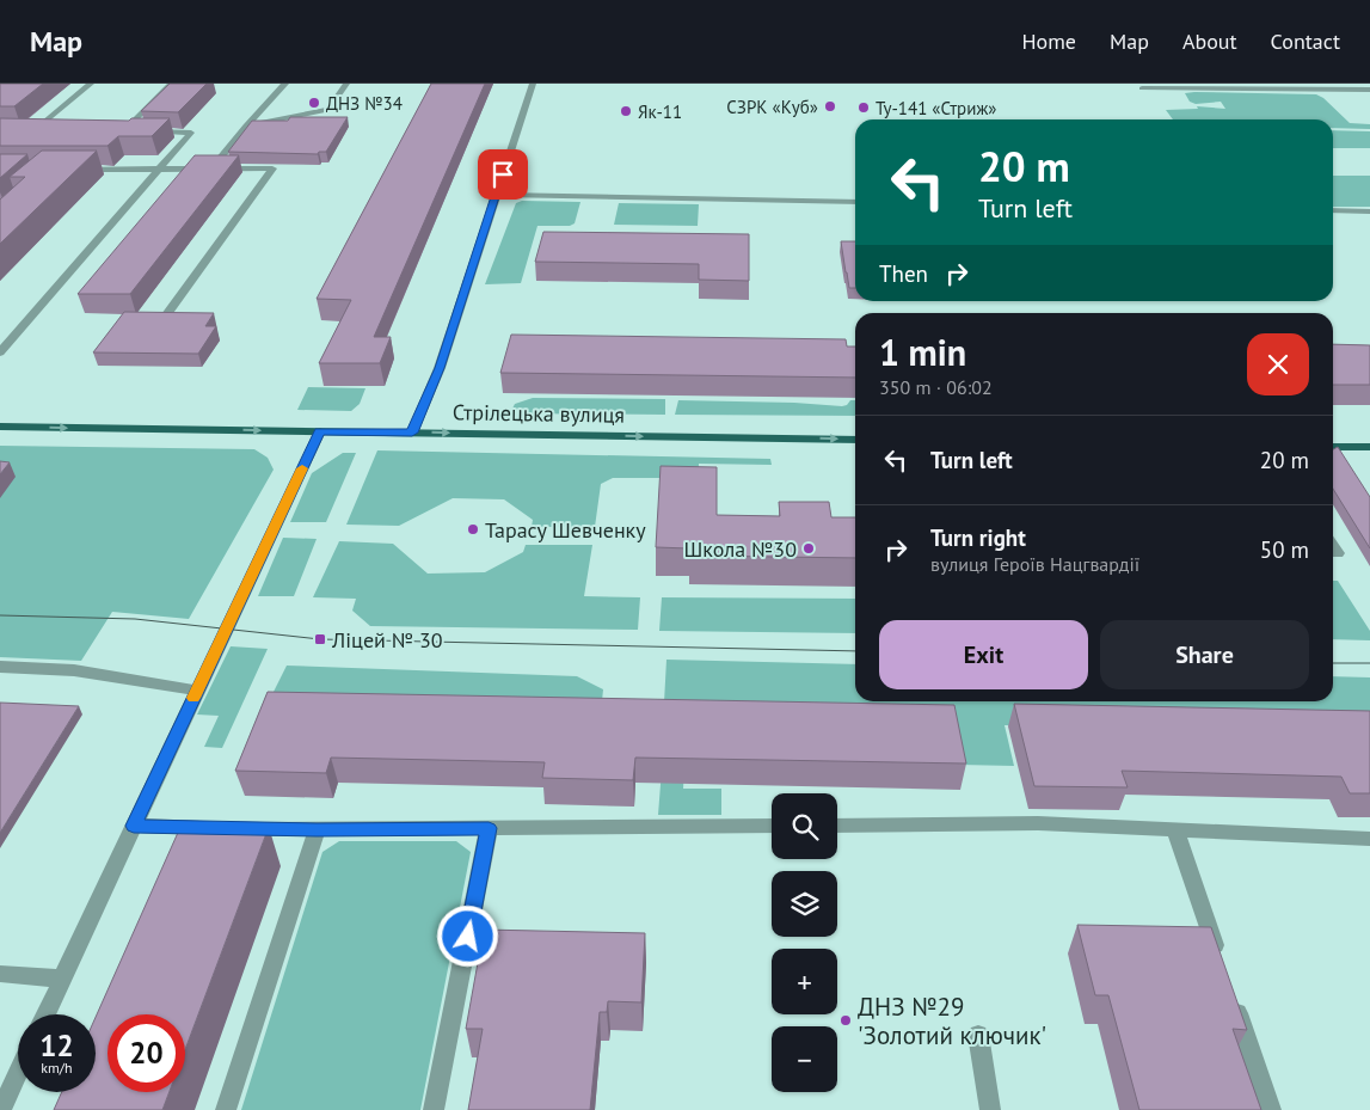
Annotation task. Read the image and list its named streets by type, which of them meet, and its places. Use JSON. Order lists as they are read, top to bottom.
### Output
{
  "streets": {
    "main road": ["Стрілецька вулиця"]
  },
  "one_way": ["Стрілецька вулиця"],
  "places": {
    "other": [
      "ДНЗ №34",
      "СЗРК «Куб»",
      "Ту-141 «Стриж»",
      "Як-11",
      "Тарасу Шевченку",
      "Школа №30",
      "ДНЗ №29 'Золотий ключик'"
    ],
    "transit": ["Ліцей № 30"]
  },
  "page": {
    "header": "Map",
    "nav": [
      "Home",
      "Map",
      "About",
      "Contact"
    ],
    "turn": ["20 m", "Turn left"],
    "then": "Then",
    "heading": ["1 min", "350 m · 06:02"],
    "list": [
      {
        "name": "Turn left",
        "value": "20 m"
      },
      {
        "name": "Turn right",
        "note": "вулиця Героїв Нацгвардії",
        "value": "50 m"
      }
    ],
    "buttons": ["Exit", "Share"],
    "map_buttons": ["+", "−"],
    "speed": "12 km/h",
    "limit": "20"
  }
}
